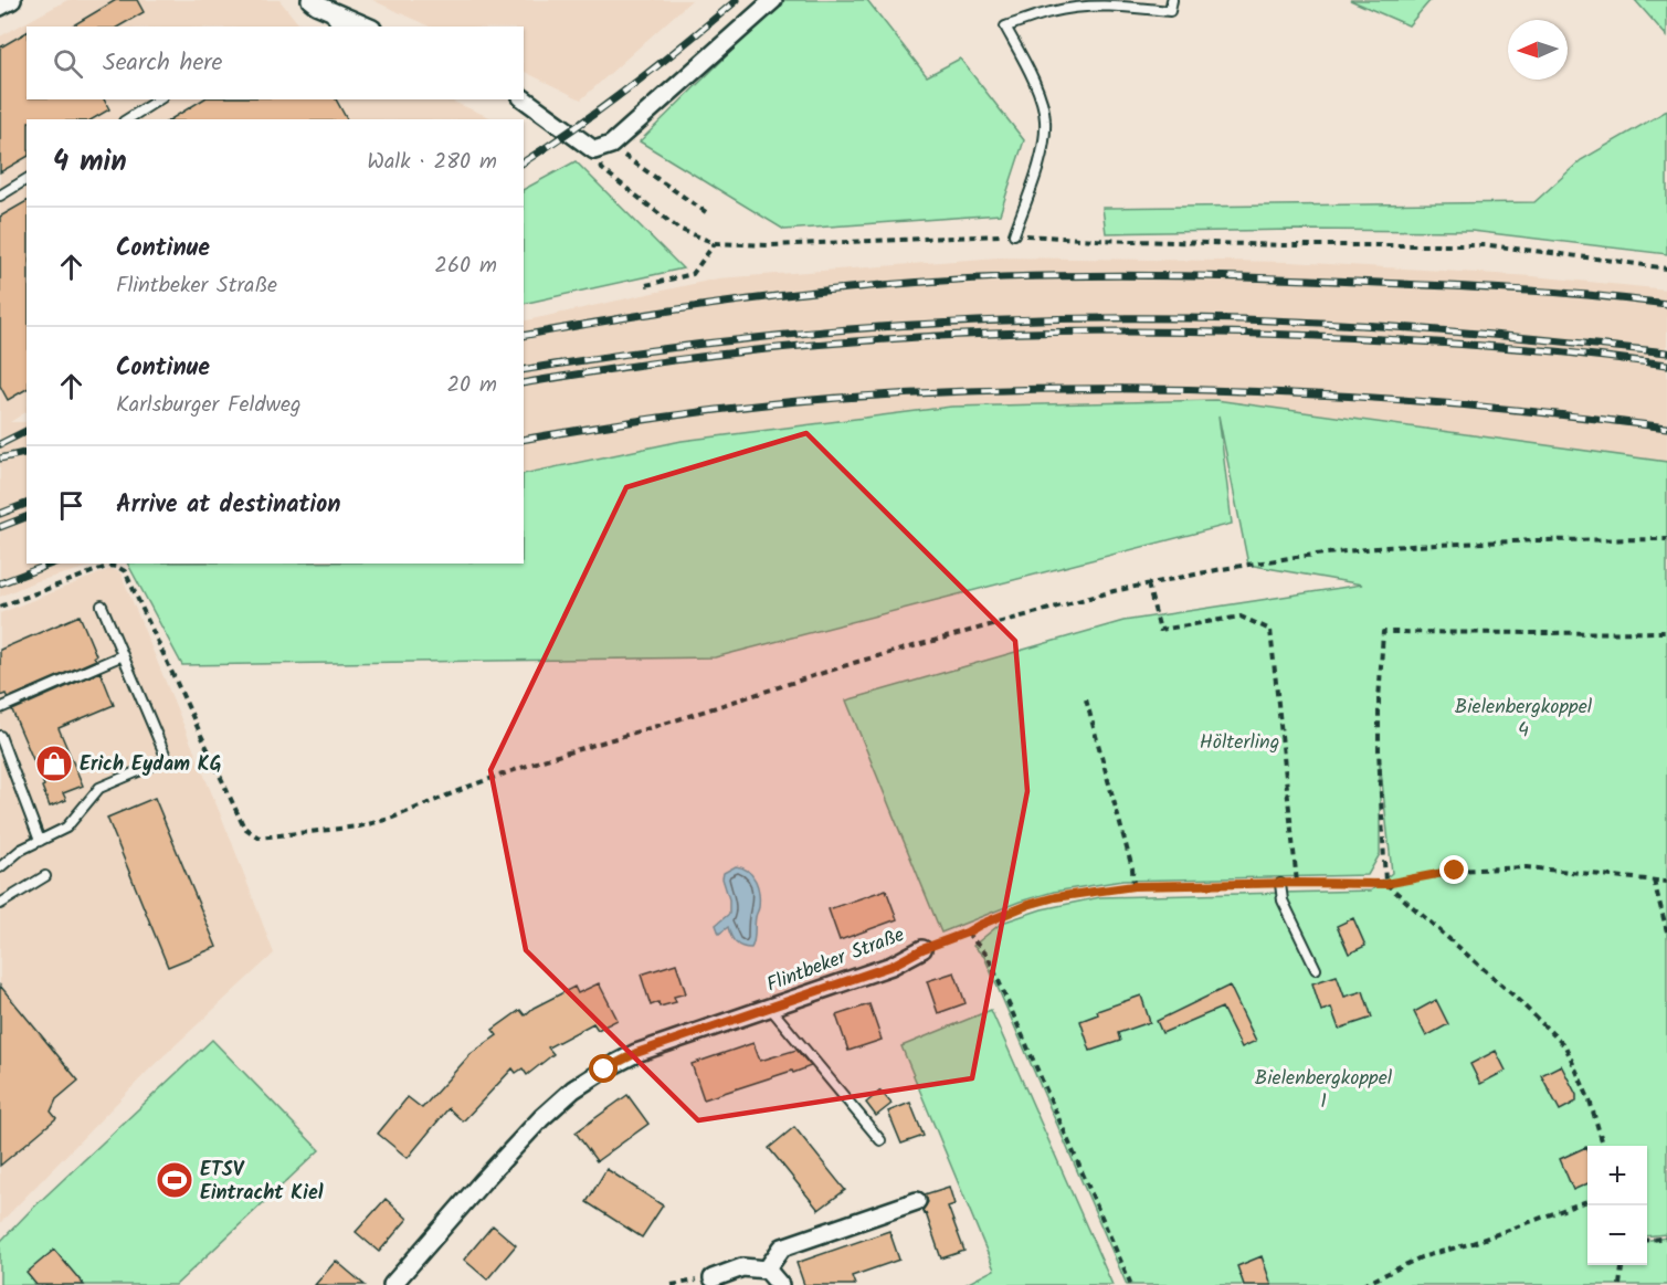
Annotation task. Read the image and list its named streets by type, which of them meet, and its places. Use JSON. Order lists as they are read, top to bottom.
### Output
{
  "streets": {
    "street": ["Flintbeker Straße"]
  },
  "parks": ["Bielenbergkoppel 4", "Hölterling", "Bielenbergkoppel 1"],
  "places": {
    "shop": ["Erich Eydam KG"],
    "sports": ["ETSV Eintracht Kiel"]
  },
  "north": "left",
  "page": {
    "search": "Search here",
    "heading": ["4 min", "Walk · 280 m"],
    "list": [
      ["Continue", "Flintbeker Straße", "260 m"],
      ["Continue", "Karlsburger Feldweg", "20 m"],
      "Arrive at destination"
    ],
    "map_buttons": ["+", "−"]
  }
}
